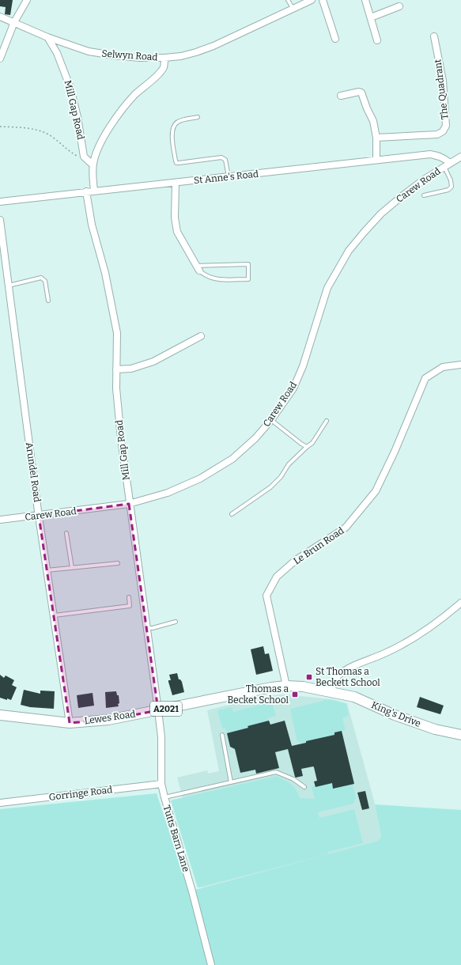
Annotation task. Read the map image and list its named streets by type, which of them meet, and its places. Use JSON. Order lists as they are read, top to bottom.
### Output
{
  "streets": {
    "main road": ["A2021", "King's Drive", "Lewes Road"],
    "street": [
      "Selwyn Road",
      "The Quadrant",
      "Mill Gap Road",
      "St Anne's Road",
      "Carew Road",
      "Arundel Road",
      "Le Brun Road",
      "Gorringe Road",
      "Tutts Barn Lane"
    ]
  },
  "crossings": [
    ["Selwyn Road", "Mill Gap Road"],
    ["Mill Gap Road", "St Anne's Road"],
    ["Mill Gap Road", "Carew Road"],
    ["Mill Gap Road", "Lewes Road"],
    ["Mill Gap Road", "Tutts Barn Lane"],
    ["St Anne's Road", "Carew Road"],
    ["Carew Road", "Arundel Road"],
    ["Arundel Road", "Lewes Road"],
    ["Le Brun Road", "Lewes Road"],
    ["King's Drive", "Lewes Road"],
    ["Lewes Road", "Tutts Barn Lane"],
    ["Gorringe Road", "Tutts Barn Lane"]
  ],
  "places": {
    "transit": ["St Thomas a Beckett School", "Thomas a Becket School"]
  }
}
